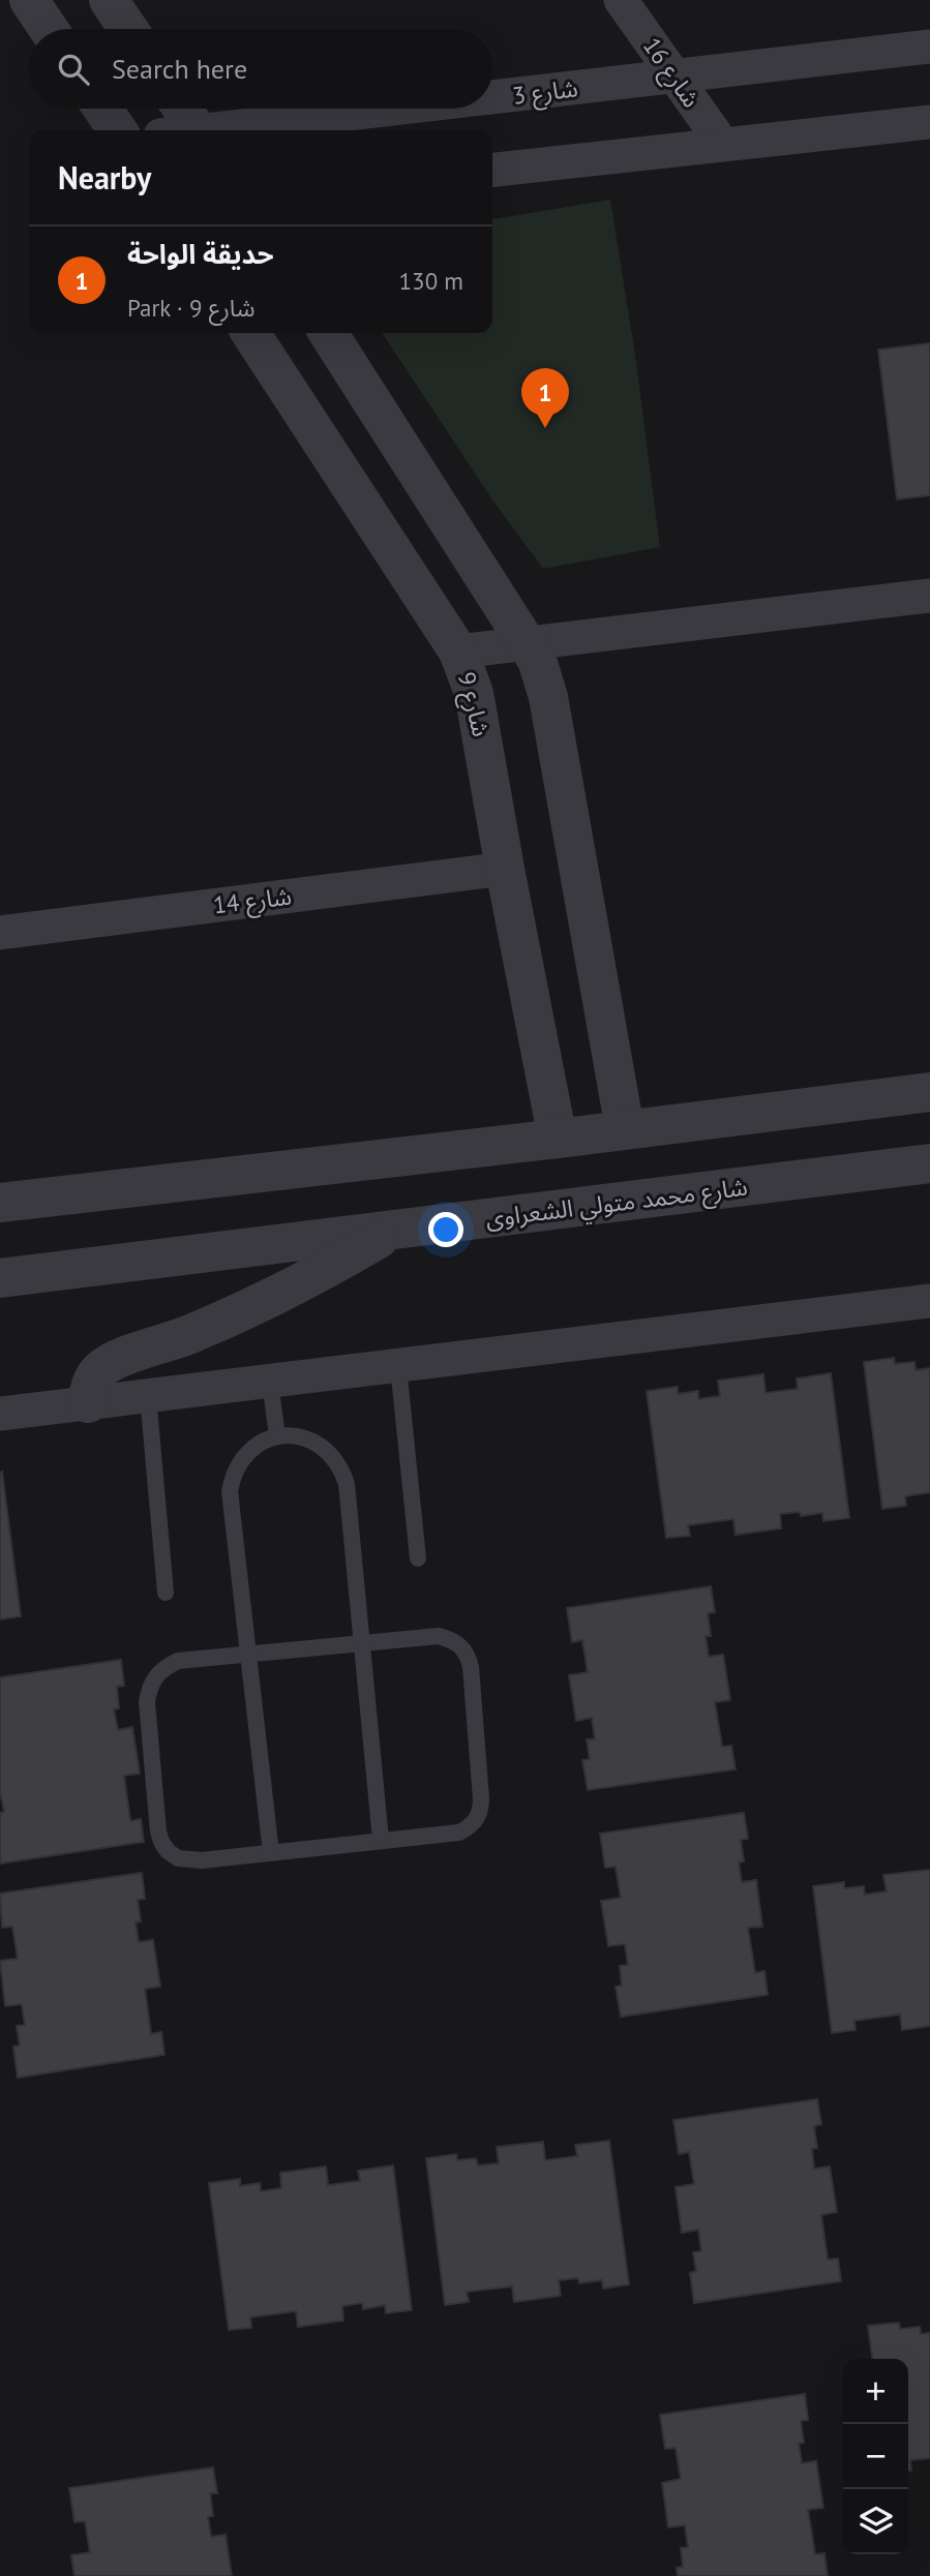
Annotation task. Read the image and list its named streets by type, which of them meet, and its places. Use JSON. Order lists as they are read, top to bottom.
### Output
{
  "streets": {
    "street": [
      "شارع 16",
      "شارع 3",
      "شارع 9",
      "شارع 14",
      "شارع محمد متولي الشعراوى"
    ]
  },
  "crossings": [
    ["شارع 16", "شارع 3"],
    ["شارع 9", "شارع 14"]
  ],
  "page": {
    "search": "Search here",
    "heading": "Nearby",
    "list": [
      {
        "mark": "1",
        "name": "حديقة الواحة",
        "note": "Park · شارع 9",
        "value": "130 m"
      }
    ],
    "pins": "1",
    "map_buttons": ["+", "−"]
  }
}
